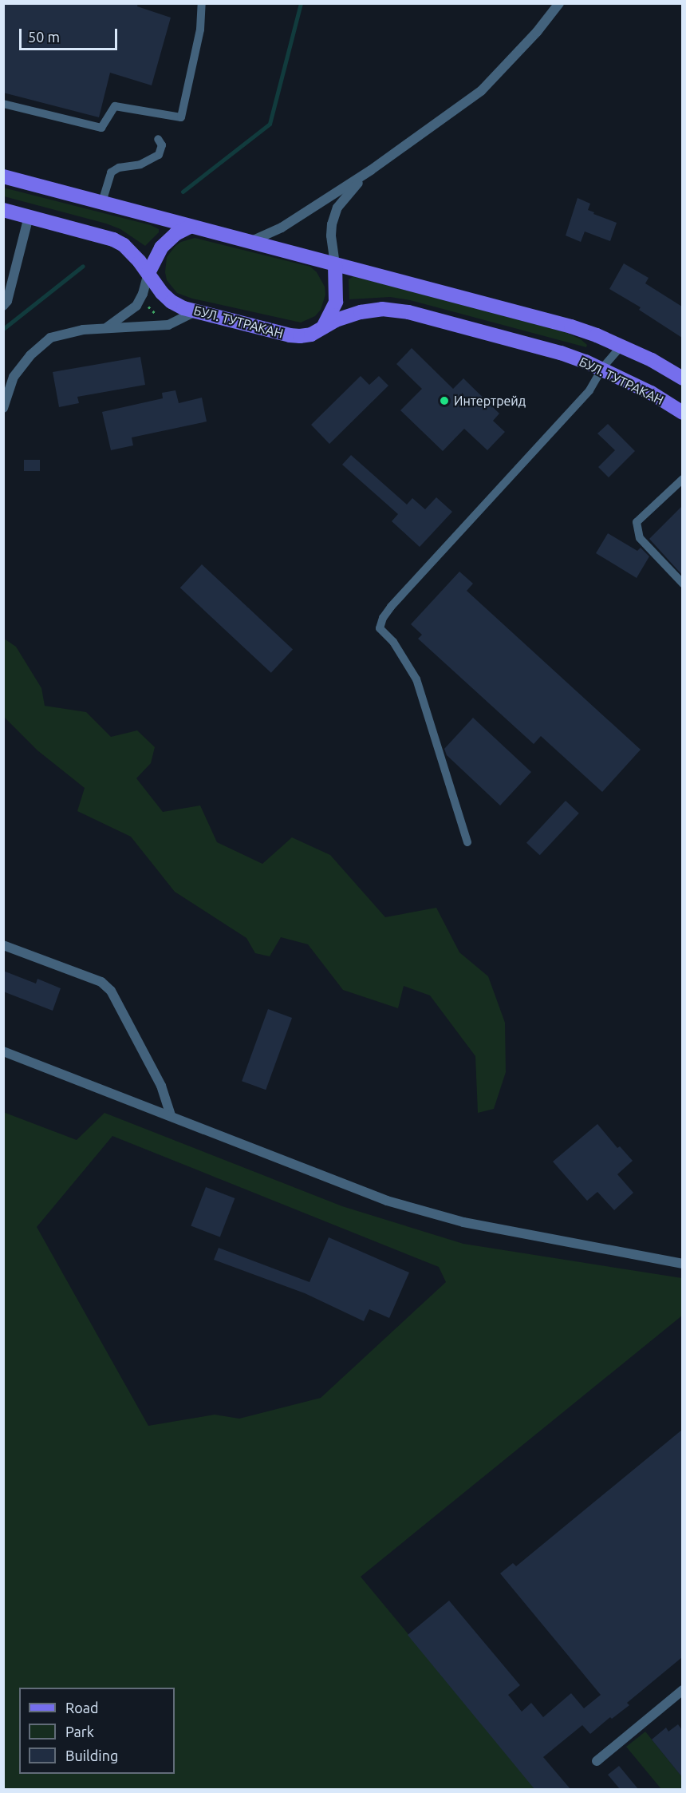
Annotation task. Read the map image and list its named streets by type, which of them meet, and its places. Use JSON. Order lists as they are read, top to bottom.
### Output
{
  "streets": {
    "main road": ["БУЛ. ТУТРАКАН"]
  },
  "places": ["Интертрейд"],
  "legend": ["Road", "Park", "Building"],
  "scale_bar": "50 m"
}
